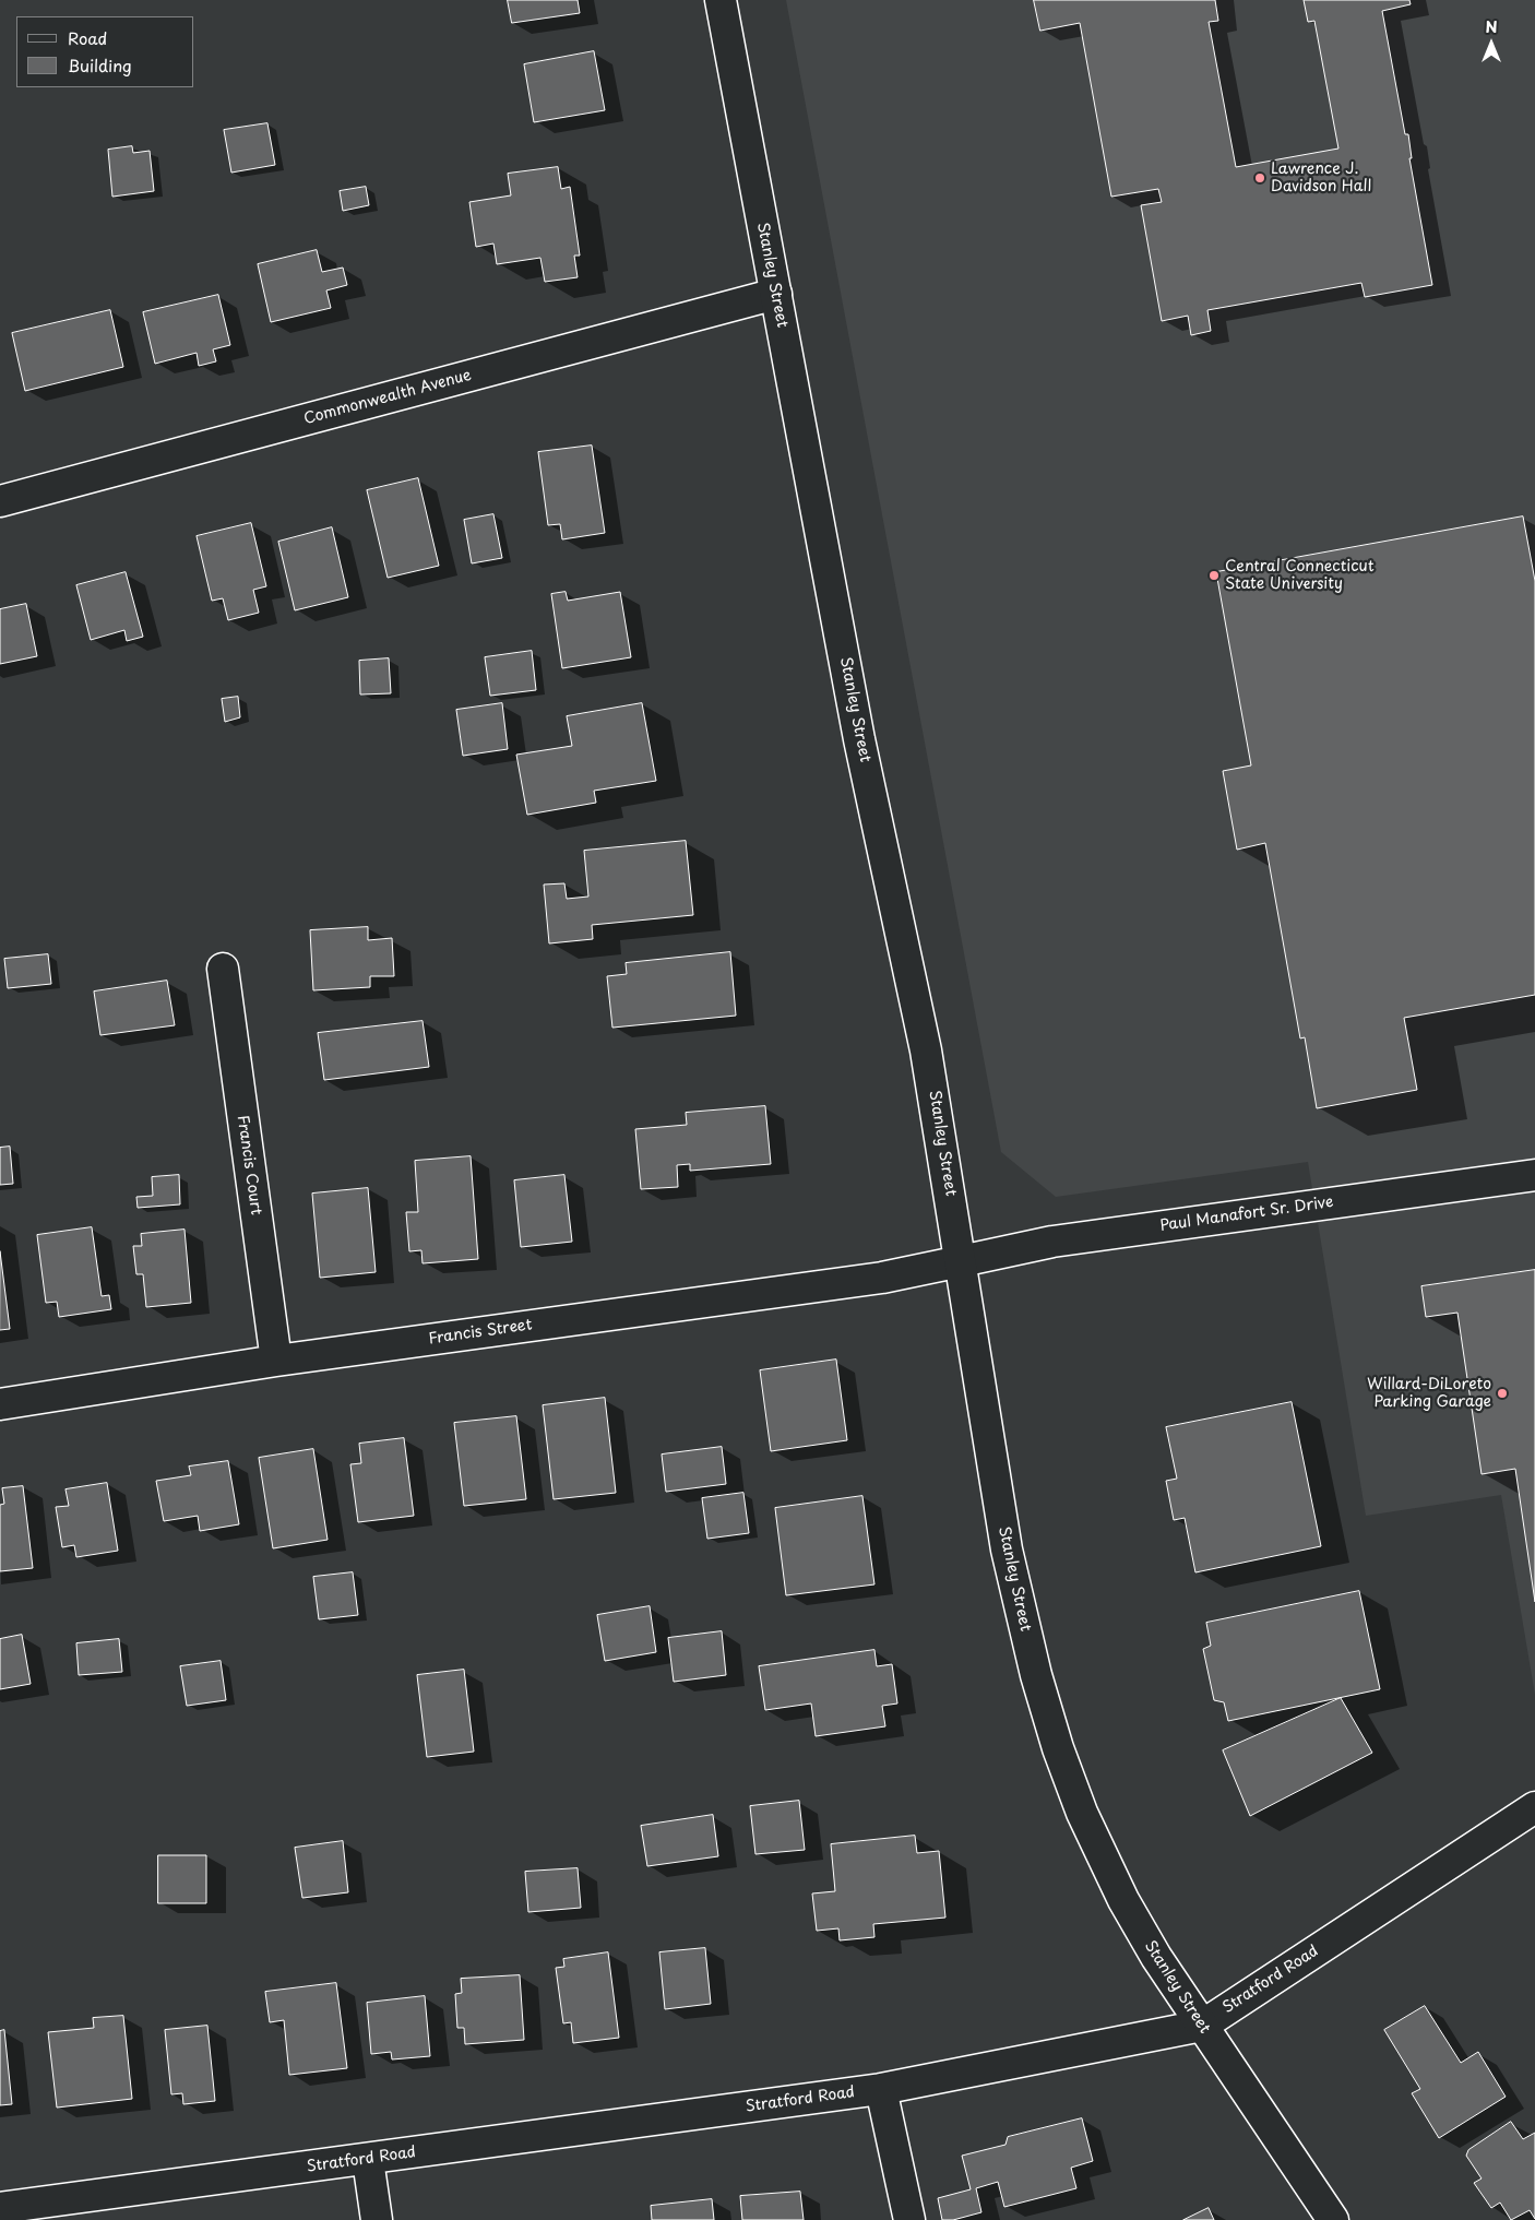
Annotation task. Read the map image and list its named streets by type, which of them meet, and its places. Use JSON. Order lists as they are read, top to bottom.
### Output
{
  "streets": {
    "street": [
      "Stanley Street",
      "Commonwealth Avenue",
      "Francis Court",
      "Paul Manafort Sr. Drive",
      "Francis Street",
      "Stratford Road"
    ]
  },
  "crossings": [
    ["Stanley Street", "Commonwealth Avenue"],
    ["Stanley Street", "Paul Manafort Sr. Drive"],
    ["Stanley Street", "Francis Street"],
    ["Stanley Street", "Stratford Road"],
    ["Francis Court", "Francis Street"],
    ["Paul Manafort Sr. Drive", "Francis Street"]
  ],
  "places": ["Lawrence J. Davidson Hall", "Central Connecticut State University", "Willard-DiLoreto Parking Garage"],
  "legend": ["Road", "Building"],
  "north": "top"
}
